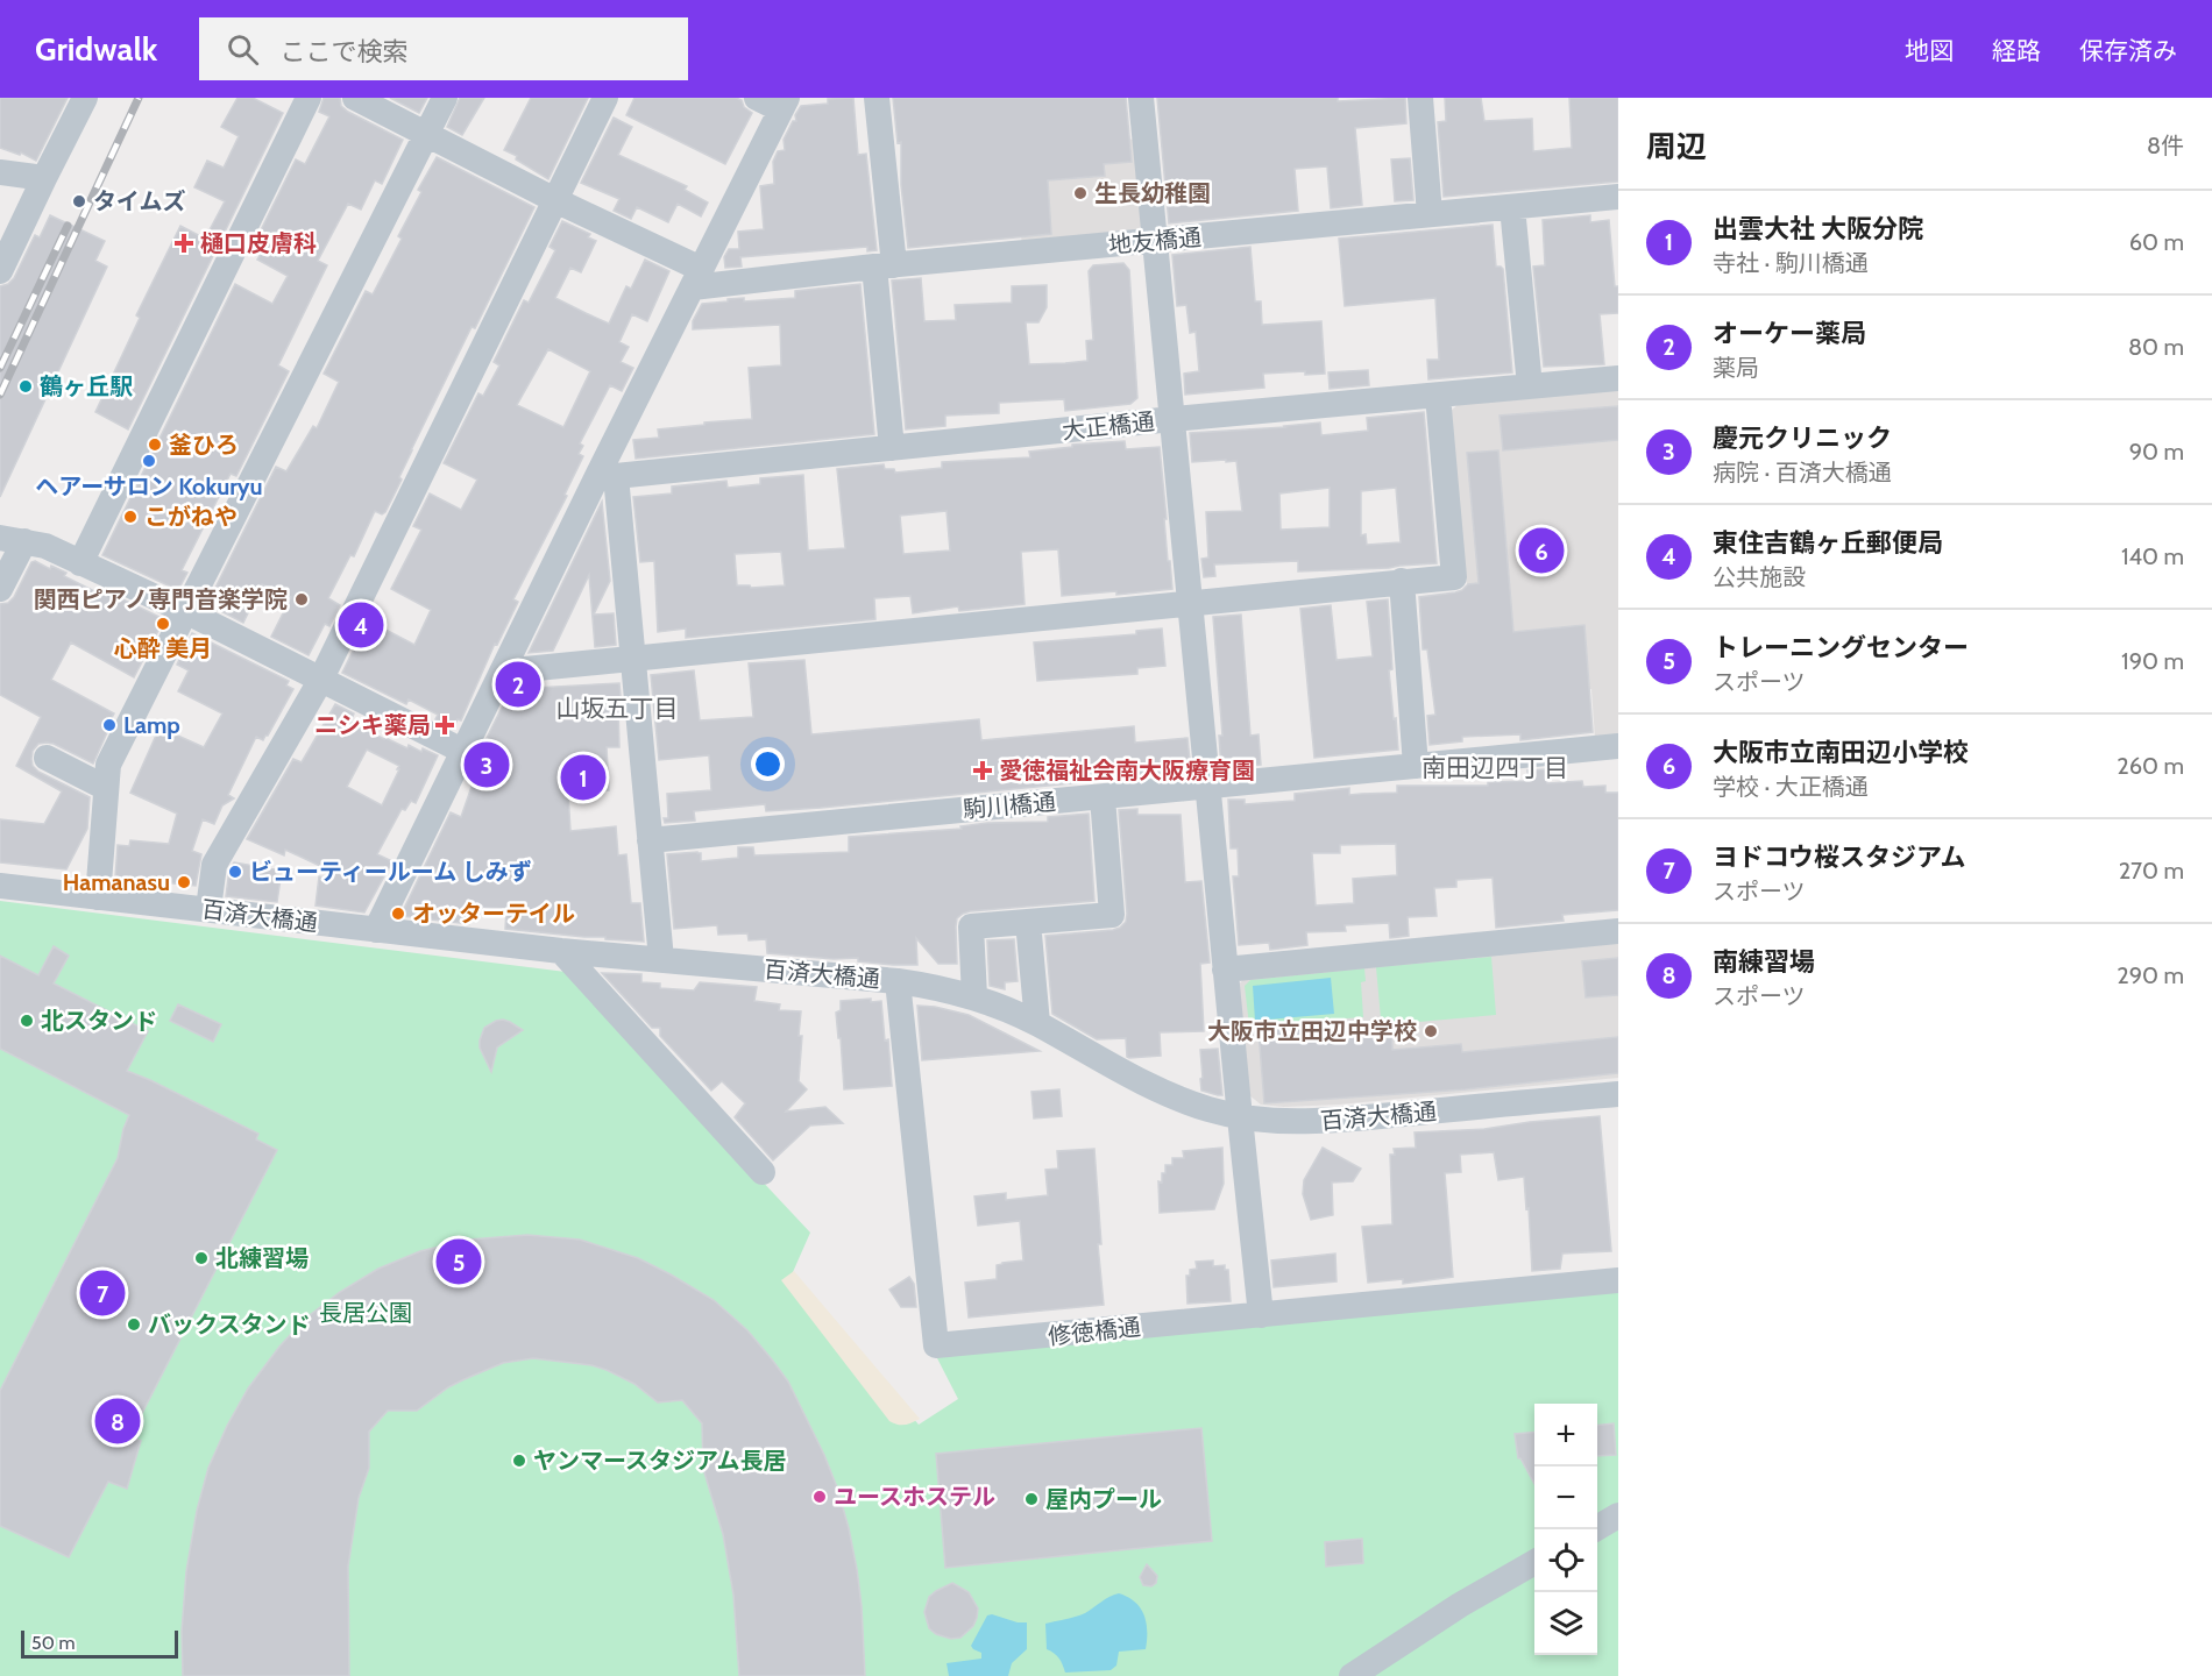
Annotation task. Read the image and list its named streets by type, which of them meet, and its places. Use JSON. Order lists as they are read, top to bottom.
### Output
{
  "streets": {
    "street": [
      "地友橋通",
      "大正橋通",
      "駒川橋通",
      "百済大橋通",
      "修徳橋通"
    ]
  },
  "crossings": [
    ["百済大橋通", "修徳橋通"]
  ],
  "districts": ["山坂五丁目", "南田辺四丁目"],
  "parks": ["長居公園"],
  "places": {
    "other": [
      "生長幼稚園",
      "タイムズ",
      "鶴ヶ丘駅",
      "釜ひろ",
      "ヘアーサロン Kokuryu",
      "こがねや",
      "関西ピアノ専門音楽学院",
      "心酔 美月",
      "Lamp",
      "ビューティールーム しみず",
      "Hamanasu",
      "オッターテイル",
      "北スタンド",
      "大阪市立田辺中学校",
      "北練習場",
      "バックスタンド",
      "ヤンマースタジアム長居",
      "ユースホステル",
      "屋内プール"
    ],
    "health": ["樋口皮膚科", "ニシキ薬局", "愛徳福祉会南大阪療育園"]
  },
  "scale_bar": "50 m",
  "page": {
    "header": "Gridwalk",
    "search": "ここで検索",
    "nav": ["地図", "経路", "保存済み"],
    "heading": ["周辺", "8件"],
    "list": [
      {
        "mark": "1",
        "name": "出雲大社 大阪分院",
        "note": "寺社 · 駒川橋通",
        "value": "60 m"
      },
      {
        "mark": "2",
        "name": "オーケー薬局",
        "note": "薬局",
        "value": "80 m"
      },
      {
        "mark": "3",
        "name": "慶元クリニック",
        "note": "病院 · 百済大橋通",
        "value": "90 m"
      },
      {
        "mark": "4",
        "name": "東住吉鶴ヶ丘郵便局",
        "note": "公共施設",
        "value": "140 m"
      },
      {
        "mark": "5",
        "name": "トレーニングセンター",
        "note": "スポーツ",
        "value": "190 m"
      },
      {
        "mark": "6",
        "name": "大阪市立南田辺小学校",
        "note": "学校 · 大正橋通",
        "value": "260 m"
      },
      {
        "mark": "7",
        "name": "ヨドコウ桜スタジアム",
        "note": "スポーツ",
        "value": "270 m"
      },
      {
        "mark": "8",
        "name": "南練習場",
        "note": "スポーツ",
        "value": "290 m"
      }
    ],
    "pins": [
      "6",
      "4",
      "2",
      "3",
      "1",
      "5",
      "7",
      "8"
    ],
    "map_buttons": ["+", "−"],
    "scale": "50 m"
  }
}
